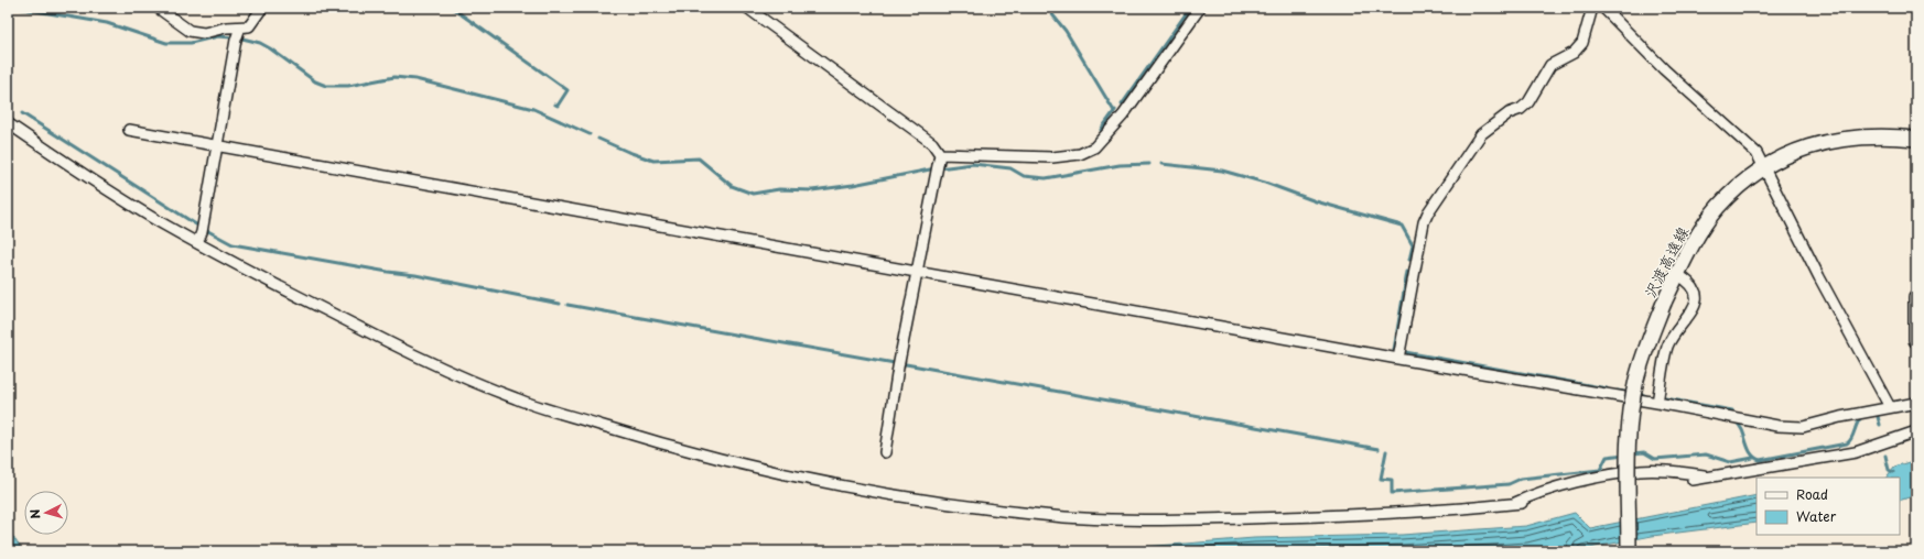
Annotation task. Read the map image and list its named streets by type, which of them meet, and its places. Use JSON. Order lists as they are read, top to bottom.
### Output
{
  "streets": {
    "main road": ["沢渡高遠線"]
  },
  "legend": ["Road", "Water"],
  "north": "left"
}
